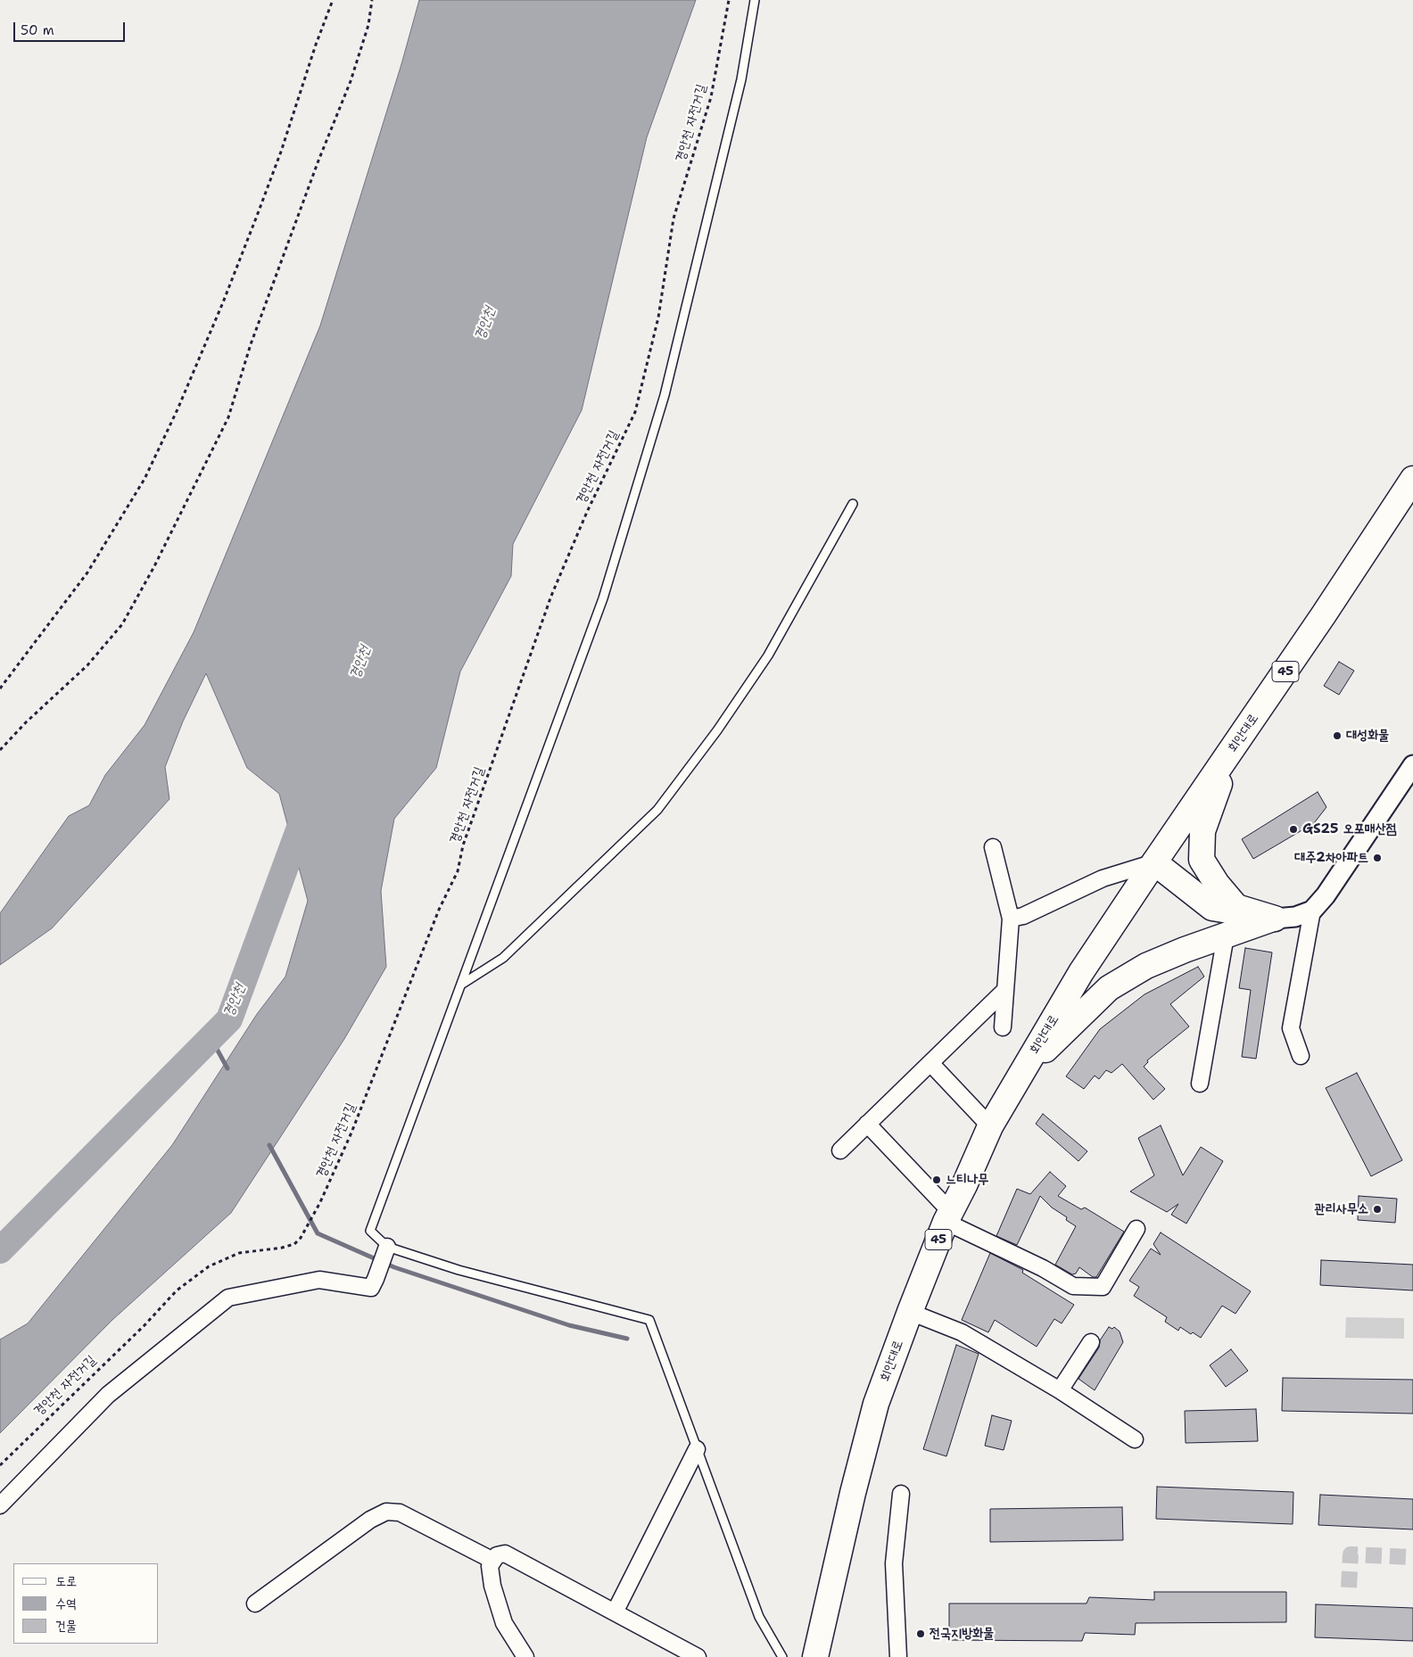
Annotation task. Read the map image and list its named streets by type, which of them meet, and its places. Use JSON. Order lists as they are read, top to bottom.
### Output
{
  "streets": {
    "main road": ["45", "회안대로"],
    "path": ["경안천 자전거길"]
  },
  "water": ["경안천"],
  "places": [
    "대성화물",
    "GS25 오포매산점",
    "대주2차아파트",
    "느티나무",
    "관리사무소",
    "전국지방화물"
  ],
  "legend": ["도로", "수역", "건물"],
  "scale_bar": "50 m"
}
